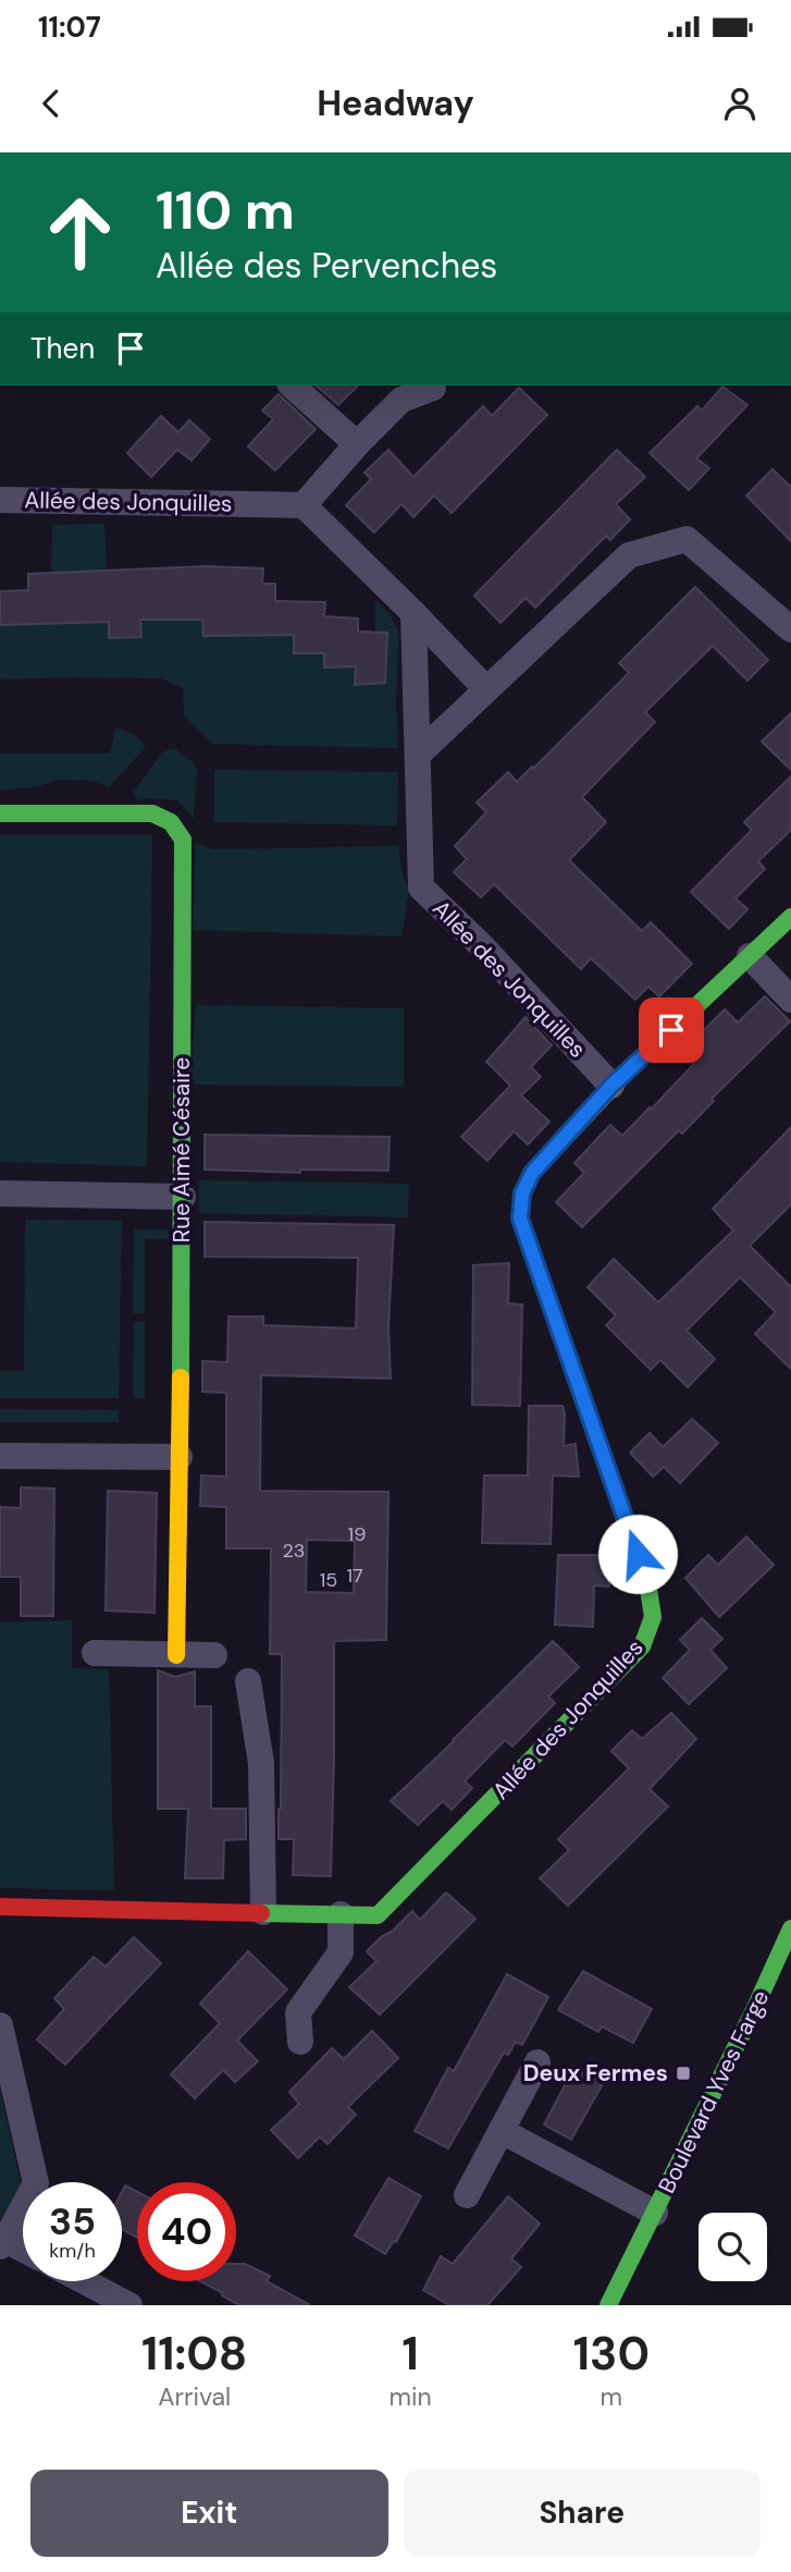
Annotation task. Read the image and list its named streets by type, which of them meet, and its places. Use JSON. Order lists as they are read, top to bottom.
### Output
{
  "streets": {
    "street": ["Allée des Jonquilles", "Rue Aimé Césaire", "Boulevard Yves Farge"]
  },
  "places": {
    "transit": ["Deux Fermes"]
  },
  "house_numbers": [
    "19",
    "23",
    "17",
    "15"
  ],
  "page": {
    "status": "11:07",
    "header": "Headway",
    "turn": ["110 m", "Allée des Pervenches"],
    "then": "Then",
    "speed": "35 km/h",
    "limit": "40",
    "eta": [
      "11:08",
      "Arrival",
      "1",
      "min",
      "130",
      "m"
    ],
    "buttons": ["Exit", "Share"]
  }
}
